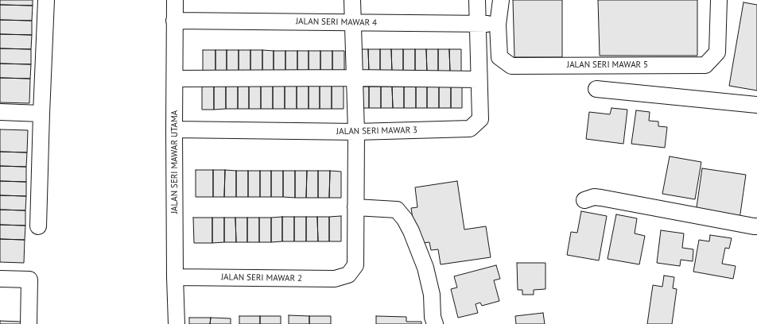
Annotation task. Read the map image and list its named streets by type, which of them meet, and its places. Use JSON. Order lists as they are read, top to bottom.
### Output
{
  "streets": {
    "street": [
      "JALAN SERI MAWAR 4",
      "JALAN SERI MAWAR 5",
      "JALAN SERI MAWAR 3",
      "JALAN SERI MAWAR UTAMA",
      "JALAN SERI MAWAR 2"
    ]
  },
  "crossings": [
    ["JALAN SERI MAWAR 4", "JALAN SERI MAWAR 5"],
    ["JALAN SERI MAWAR 4", "JALAN SERI MAWAR 3"],
    ["JALAN SERI MAWAR 4", "JALAN SERI MAWAR UTAMA"],
    ["JALAN SERI MAWAR 3", "JALAN SERI MAWAR UTAMA"],
    ["JALAN SERI MAWAR UTAMA", "JALAN SERI MAWAR 2"]
  ]
}
